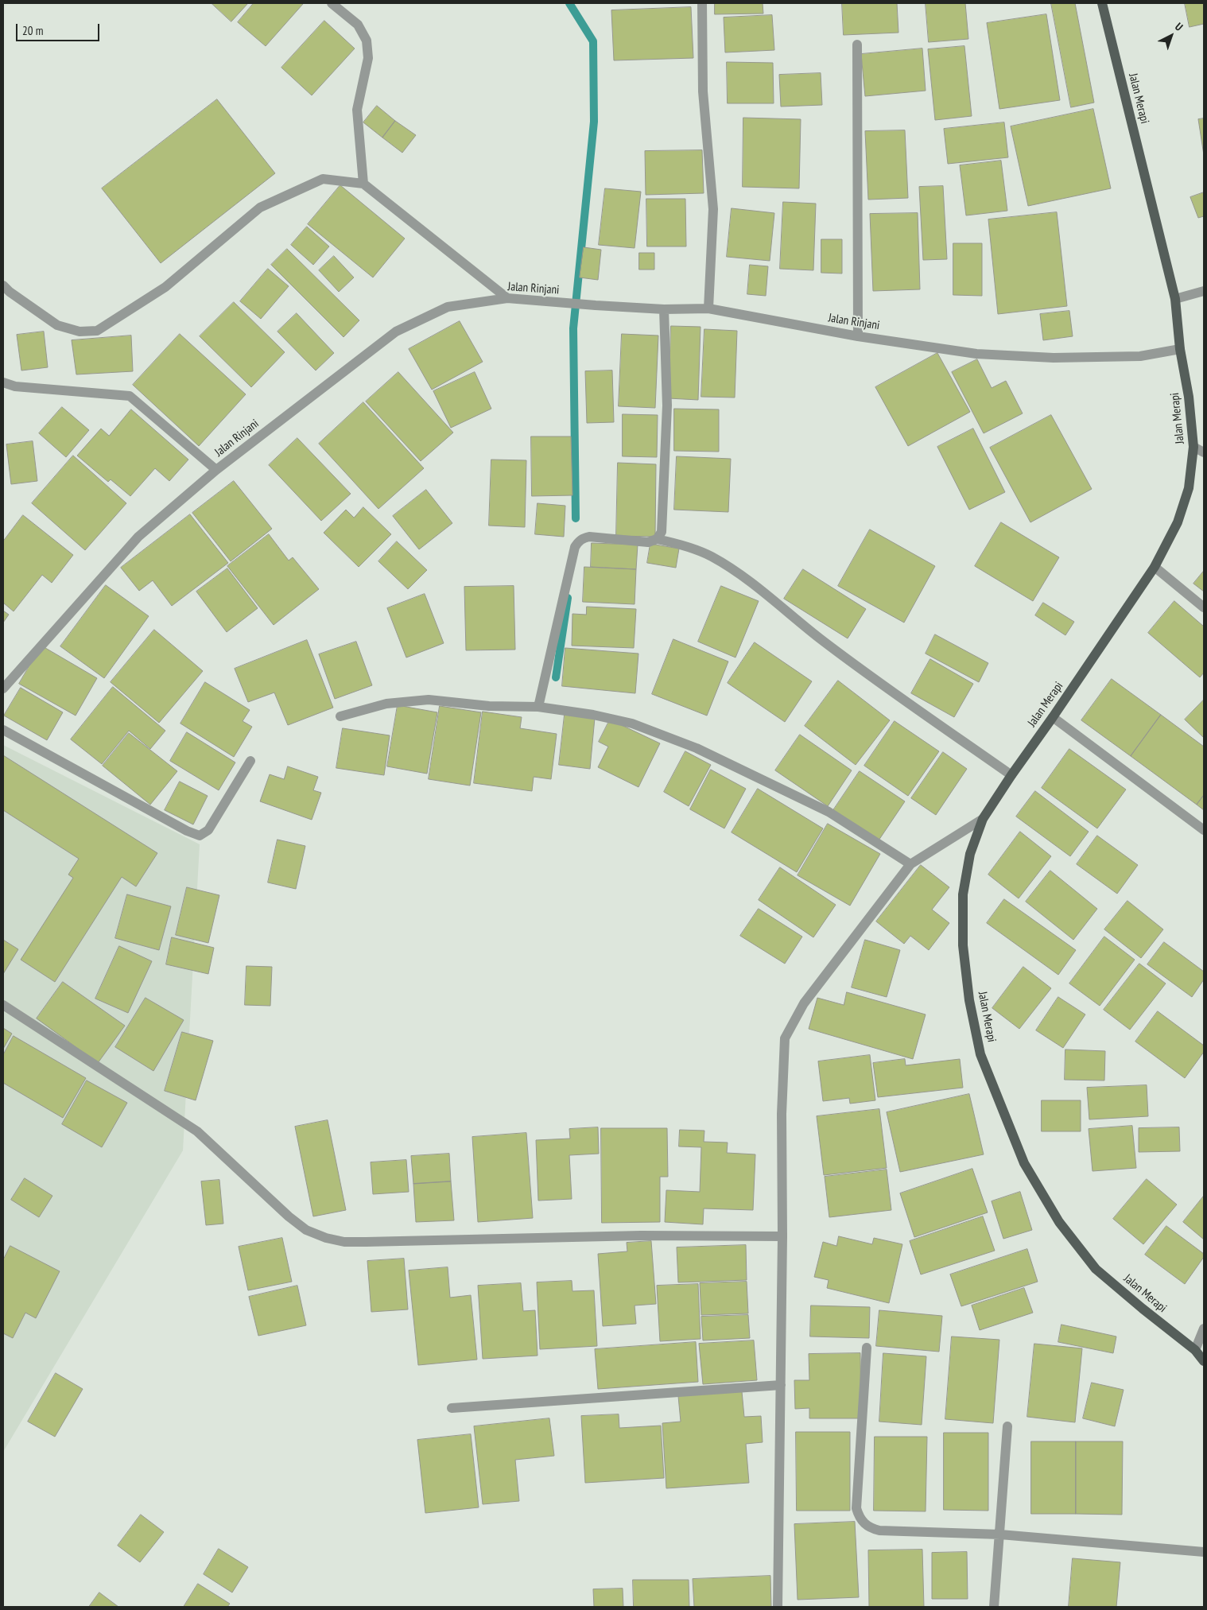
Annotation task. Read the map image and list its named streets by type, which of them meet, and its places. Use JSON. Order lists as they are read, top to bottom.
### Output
{
  "streets": {
    "main road": ["Jalan Merapi"],
    "street": ["Jalan Rinjani"]
  },
  "crossings": [
    ["Jalan Merapi", "Jalan Rinjani"]
  ],
  "scale_bar": "20 m",
  "north": "top right"
}
